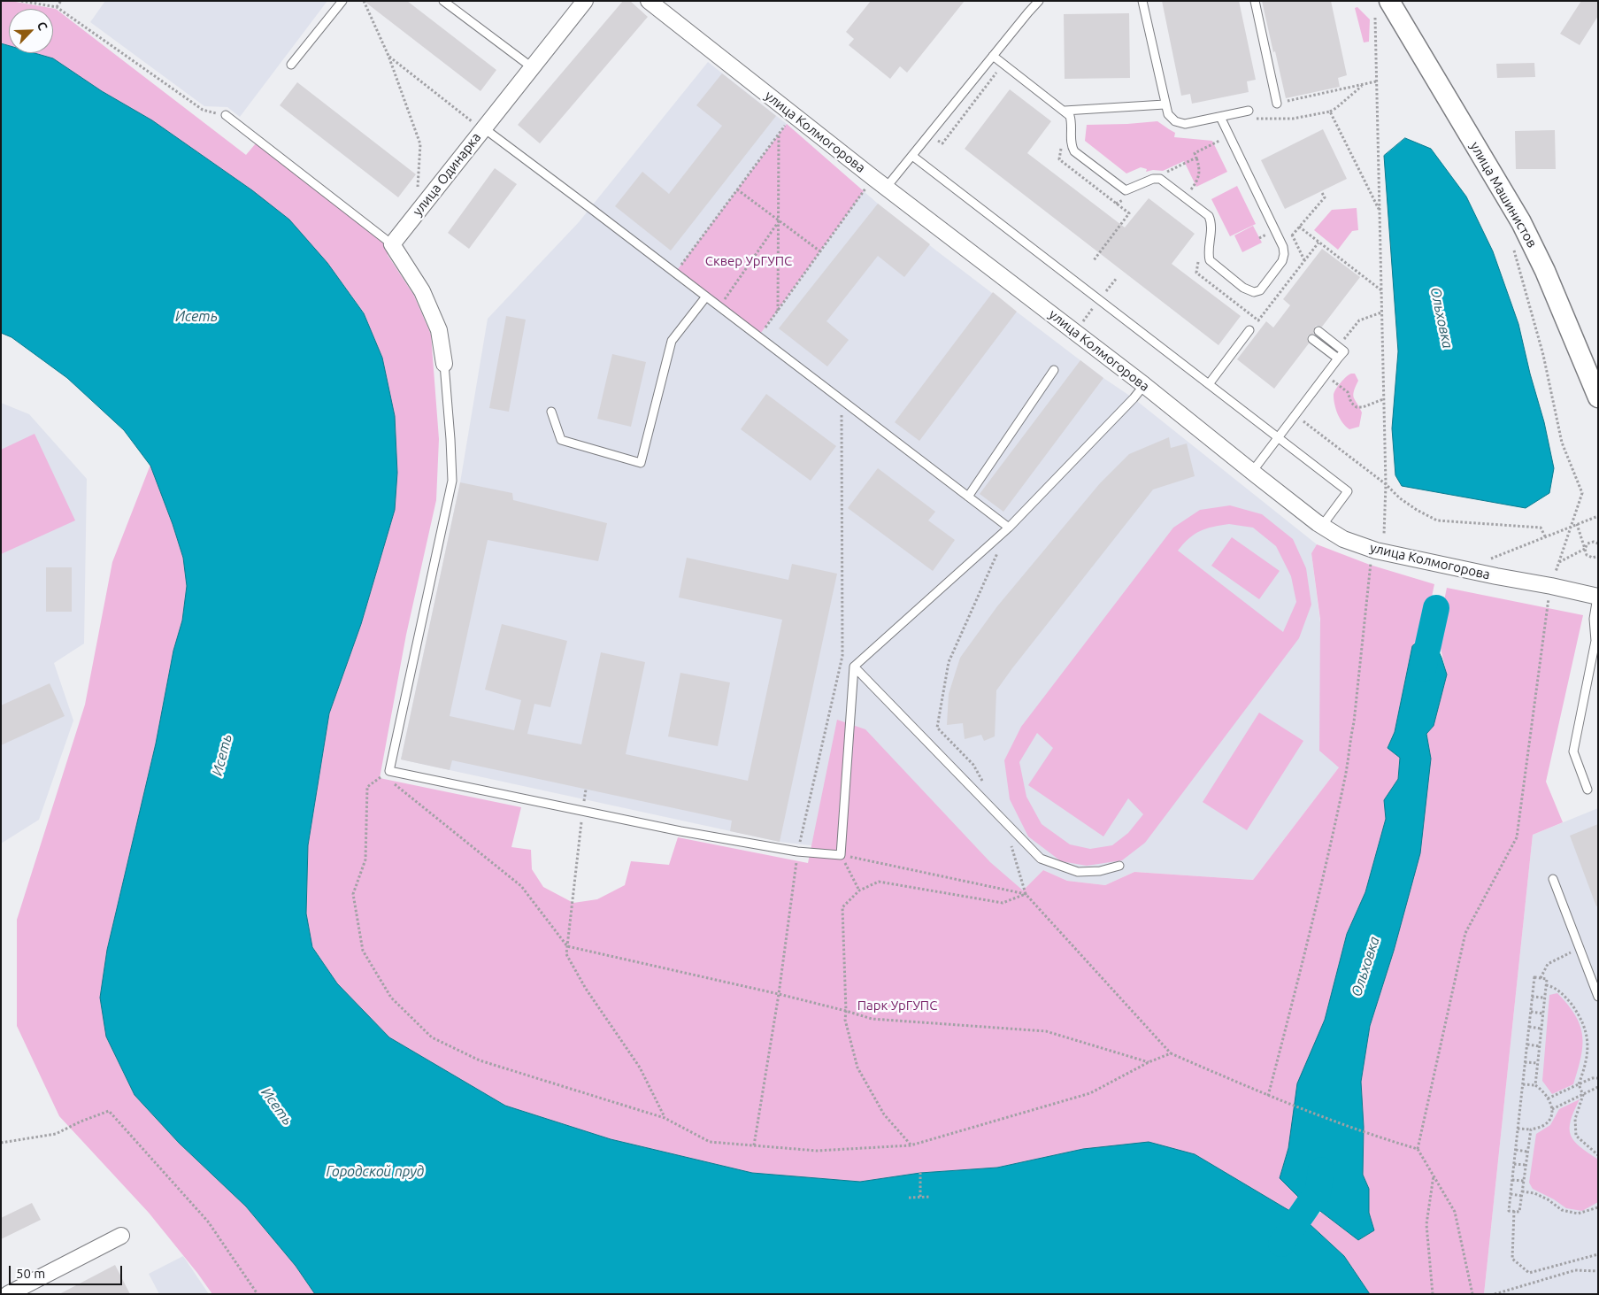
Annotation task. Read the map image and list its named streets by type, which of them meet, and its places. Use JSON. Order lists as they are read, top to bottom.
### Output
{
  "streets": {
    "street": ["улица Колмогорова", "улица Одинарка", "улица Машинистов"]
  },
  "water": ["Исеть", "Ольховка", "Городской пруд"],
  "parks": ["Сквер УрГУПС", "Парк УрГУПС"],
  "scale_bar": "50 m",
  "north": "top right"
}
